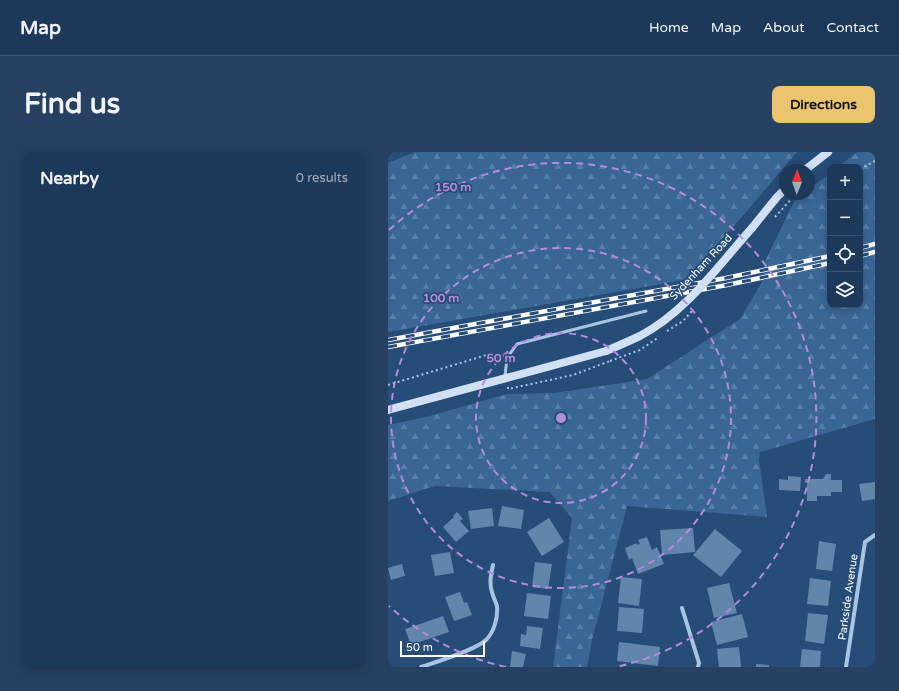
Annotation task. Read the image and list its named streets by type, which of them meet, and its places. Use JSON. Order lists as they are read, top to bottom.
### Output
{
  "streets": {
    "main road": ["Sydenham Road"],
    "street": ["Parkside Avenue"]
  },
  "scale_bar": "50 m",
  "north": "top",
  "page": {
    "header": "Map",
    "nav": [
      "Home",
      "Map",
      "About",
      "Contact"
    ],
    "buttons": "Directions",
    "title": "Find us",
    "heading": ["Nearby", "0 results"],
    "map_buttons": ["+", "−"],
    "scale": "50 m"
  },
  "rings": ["150 m", "100 m", "50 m"]
}
